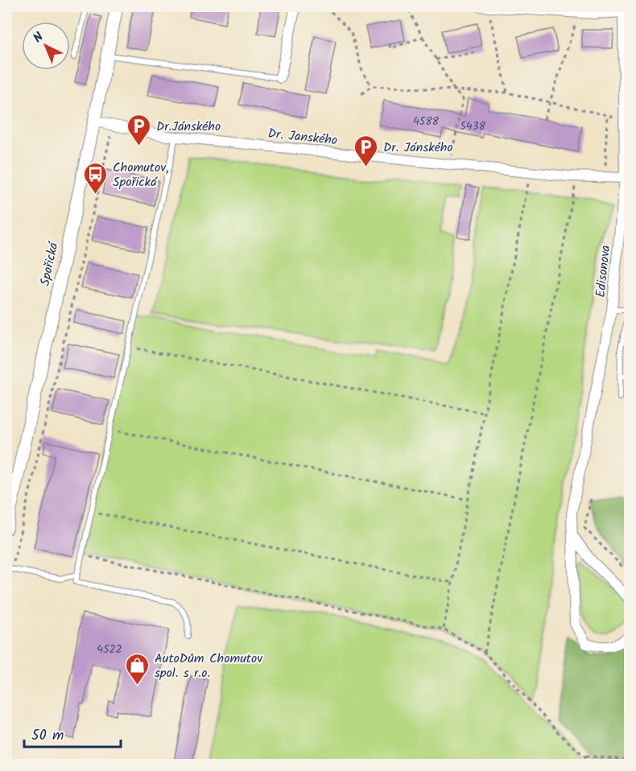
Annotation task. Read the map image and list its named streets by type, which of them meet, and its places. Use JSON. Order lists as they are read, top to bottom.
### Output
{
  "streets": {
    "street": ["Dr. Janského", "Spořická", "Edisonova"]
  },
  "crossings": [
    ["Dr. Janského", "Spořická"],
    ["Dr. Janského", "Edisonova"]
  ],
  "places": {
    "parking": ["Dr.Jánského", "Dr. Jánského"],
    "bus stop": ["Chomutov, Spořická"],
    "shop": ["AutoDům Chomutov spol. s r.o."]
  },
  "house_numbers": ["4588", "5438", "4522"],
  "scale_bar": "50 m",
  "north": "top left"
}
